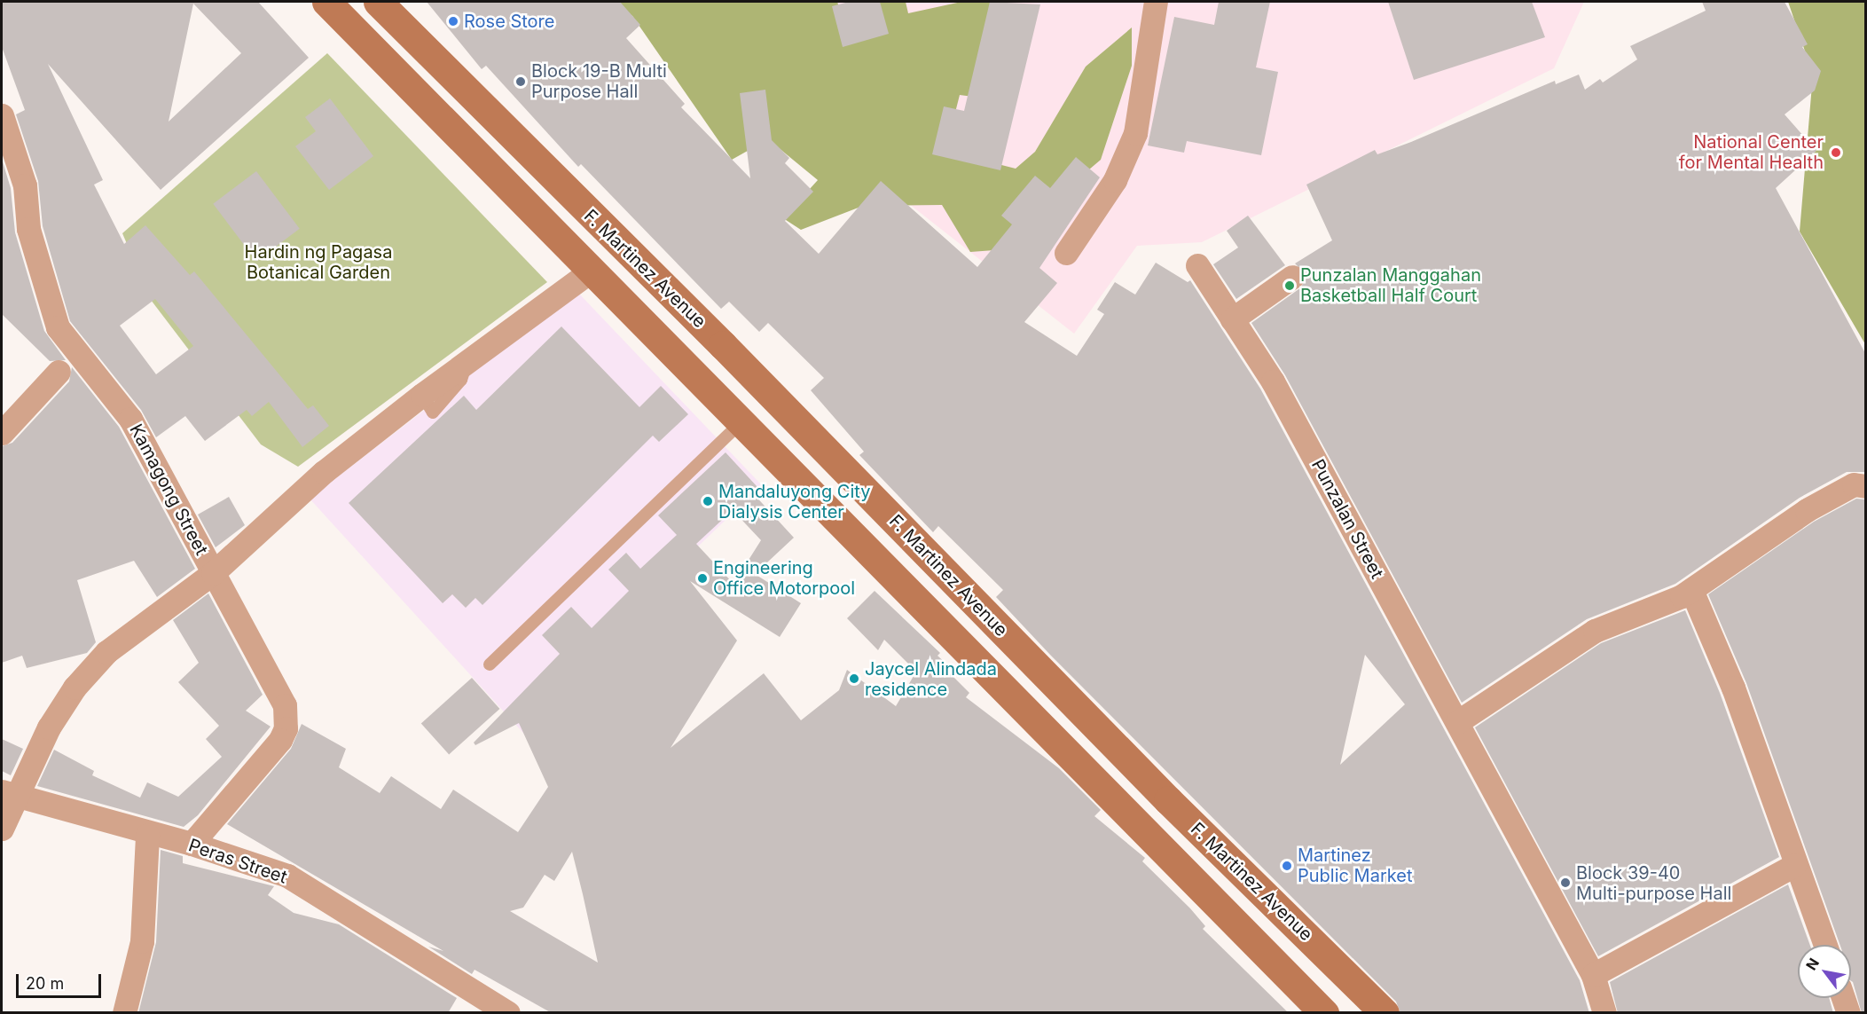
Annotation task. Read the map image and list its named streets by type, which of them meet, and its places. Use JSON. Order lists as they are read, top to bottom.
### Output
{
  "streets": {
    "main road": ["F. Martinez Avenue"],
    "street": ["Kamagong Street", "Punzalan Street", "Peras Street"]
  },
  "crossings": [
    ["Kamagong Street", "Peras Street"]
  ],
  "parks": ["Hardin ng Pagasa Botanical Garden"],
  "places": [
    "Rose Store",
    "Block 19-B Multi Purpose Hall",
    "National Center for Mental Health",
    "Punzalan Manggahan Basketball Half Court",
    "Mandaluyong City Dialysis Center",
    "Engineering Office Motorpool",
    "Jaycel Alindada residence",
    "Martinez Public Market",
    "Block 39-40 Multi-purpose Hall"
  ],
  "scale_bar": "20 m",
  "north": "top left"
}
